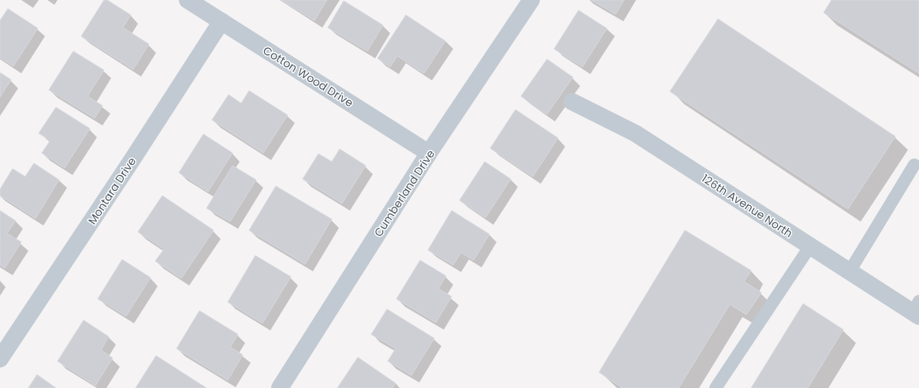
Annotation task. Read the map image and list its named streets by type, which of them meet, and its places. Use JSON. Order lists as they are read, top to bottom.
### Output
{
  "streets": {
    "street": [
      "Cotton Wood Drive",
      "Montara Drive",
      "Cumberland Drive",
      "126th Avenue North"
    ]
  },
  "crossings": [
    ["Cotton Wood Drive", "Montara Drive"],
    ["Cotton Wood Drive", "Cumberland Drive"]
  ]
}
